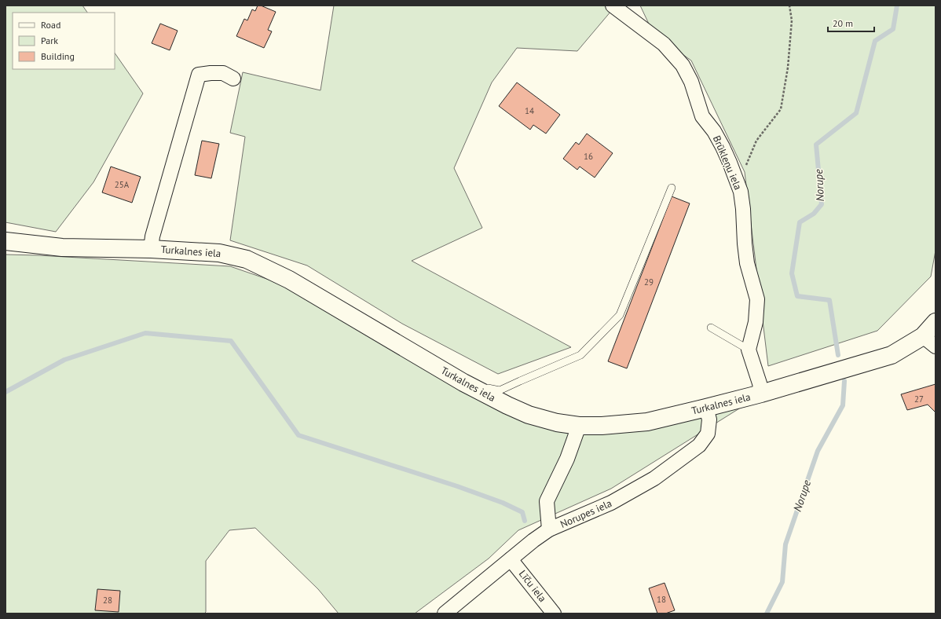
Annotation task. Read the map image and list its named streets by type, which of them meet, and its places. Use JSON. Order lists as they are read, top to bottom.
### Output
{
  "streets": {
    "main road": ["Turkalnes iela"],
    "street": ["Brūkleņu iela", "Norupes iela", "Līču iela"]
  },
  "crossings": [
    ["Turkalnes iela", "Norupes iela"],
    ["Norupes iela", "Līču iela"]
  ],
  "water": ["Norupe"],
  "house_numbers": [
    "14",
    "16",
    "25A",
    "29",
    "27",
    "18",
    "28"
  ],
  "legend": ["Road", "Park", "Building"],
  "scale_bar": "20 m"
}
